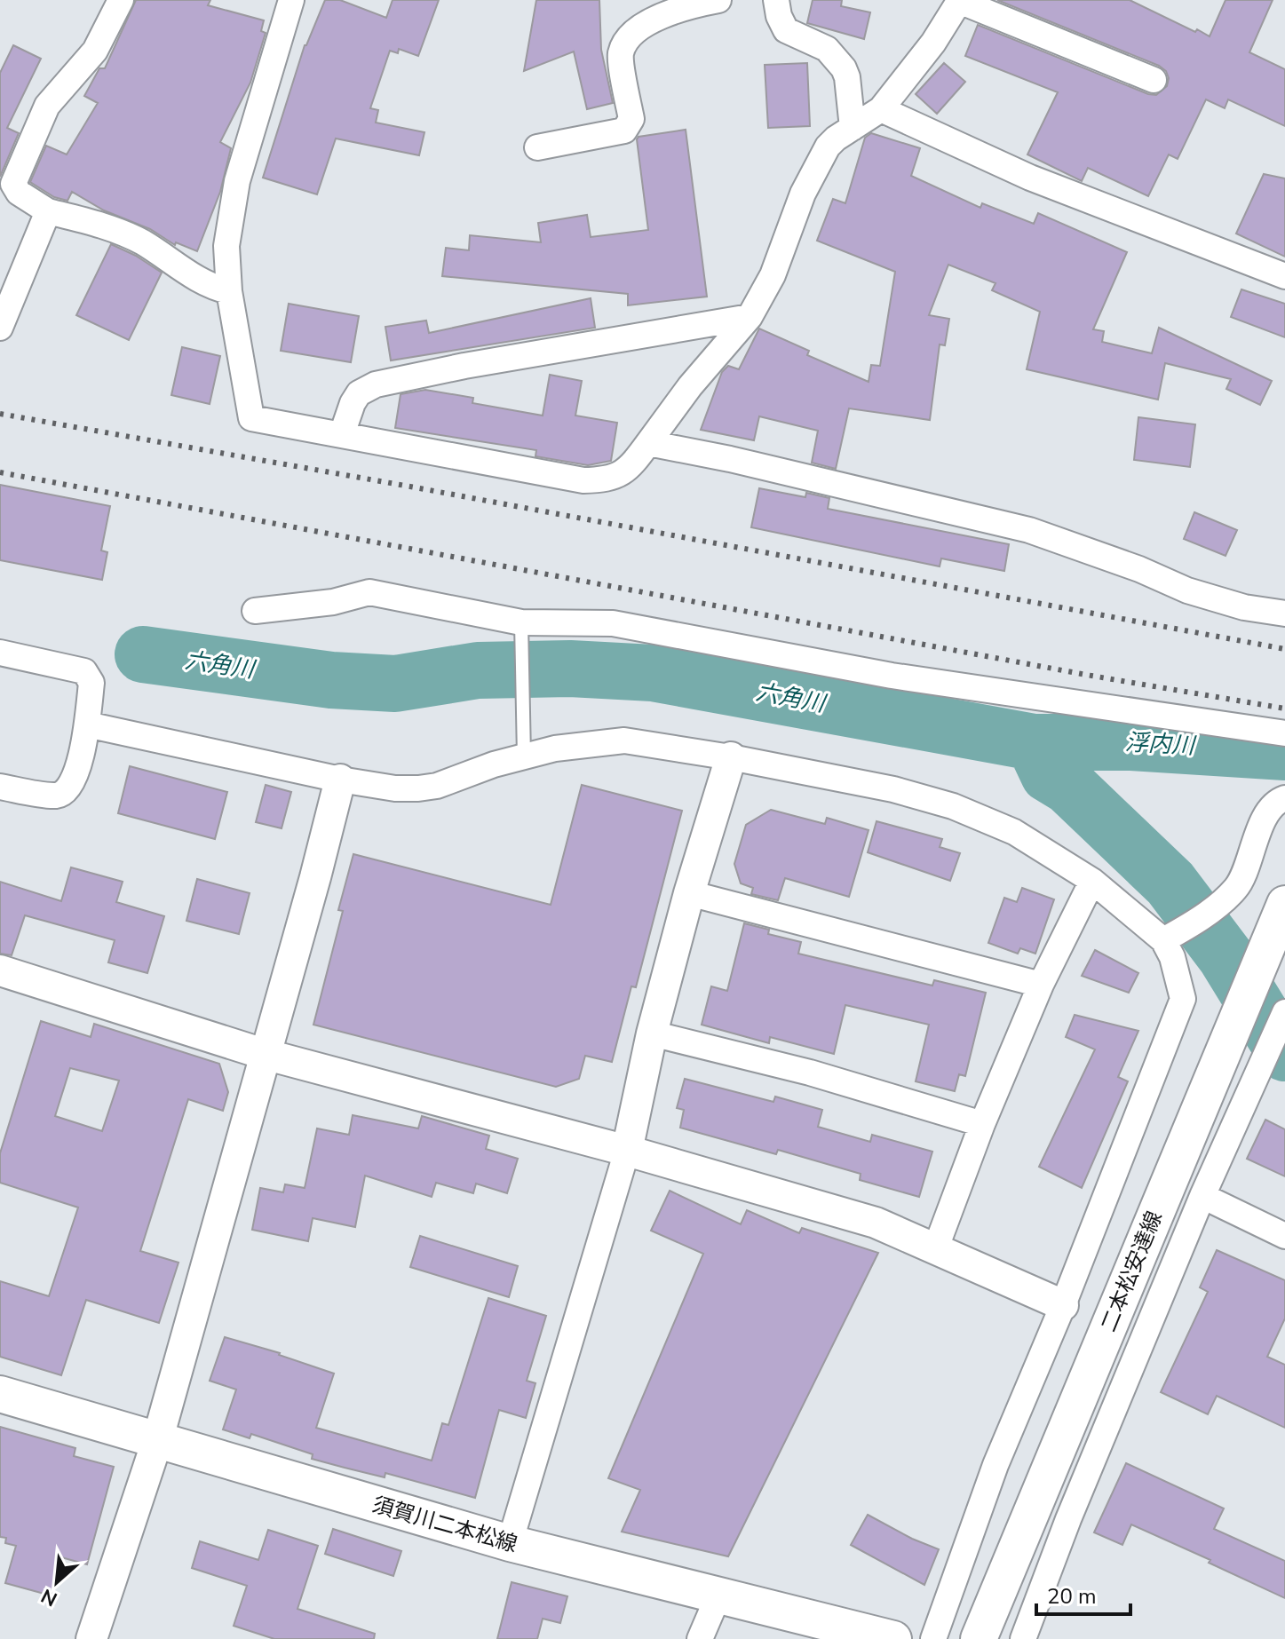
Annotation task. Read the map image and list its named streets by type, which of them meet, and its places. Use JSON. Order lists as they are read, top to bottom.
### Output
{
  "streets": {
    "main road": ["二本松安達線", "須賀川二本松線"]
  },
  "water": ["六角川", "浮内川"],
  "scale_bar": "20 m",
  "north": "bottom left"
}
